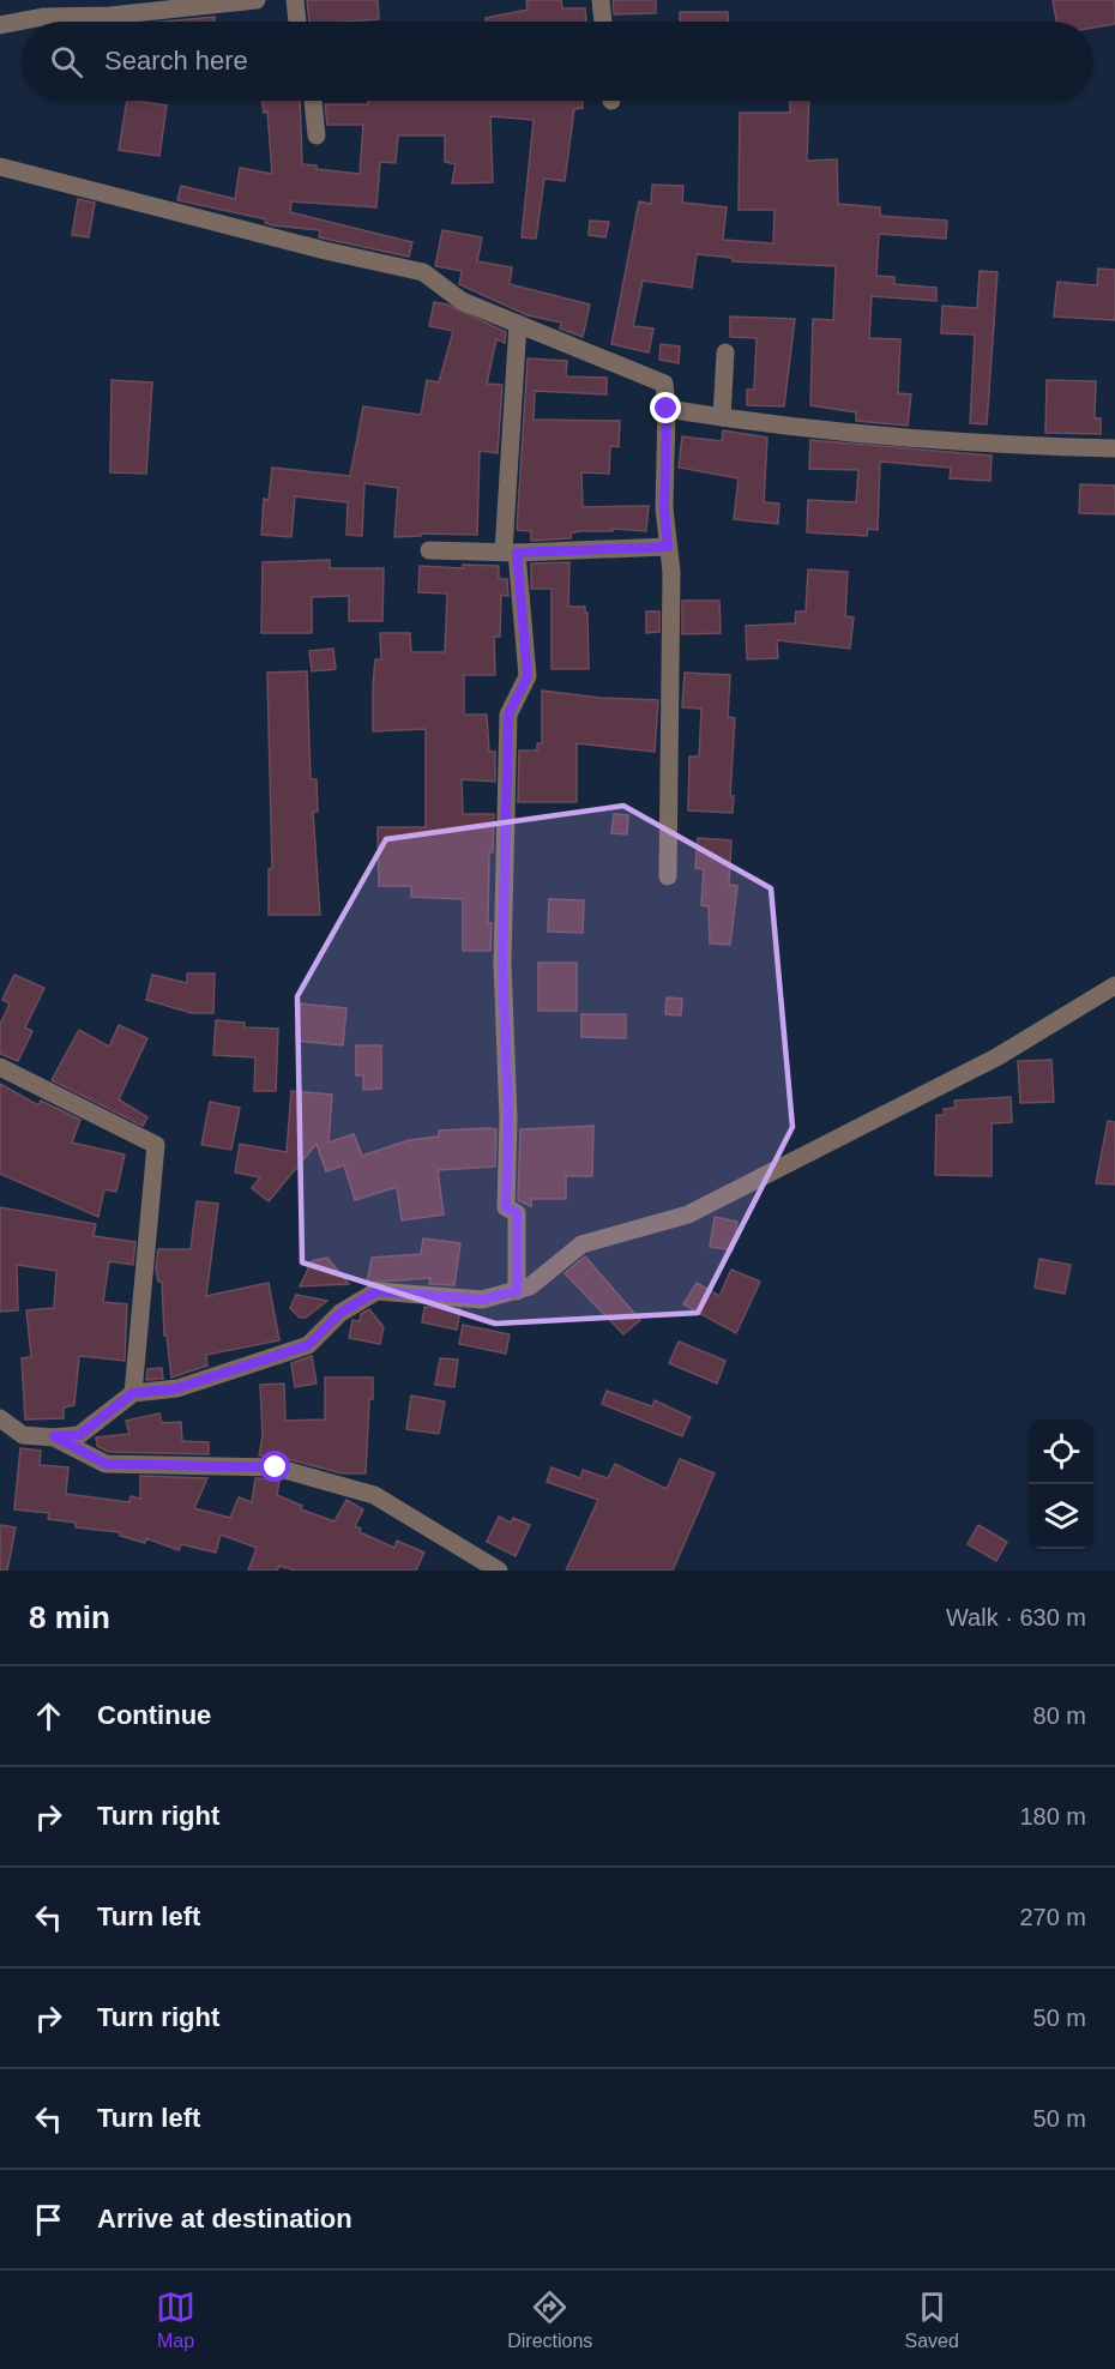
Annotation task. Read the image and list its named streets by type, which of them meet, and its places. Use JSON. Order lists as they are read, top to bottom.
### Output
{
  "page": {
    "search": "Search here",
    "heading": ["8 min", "Walk · 630 m"],
    "list": [
      ["Continue", "80 m"],
      ["Turn right", "180 m"],
      ["Turn left", "270 m"],
      ["Turn right", "50 m"],
      ["Turn left", "50 m"],
      "Arrive at destination"
    ],
    "nav": ["Map", "Directions", "Saved"]
  }
}
